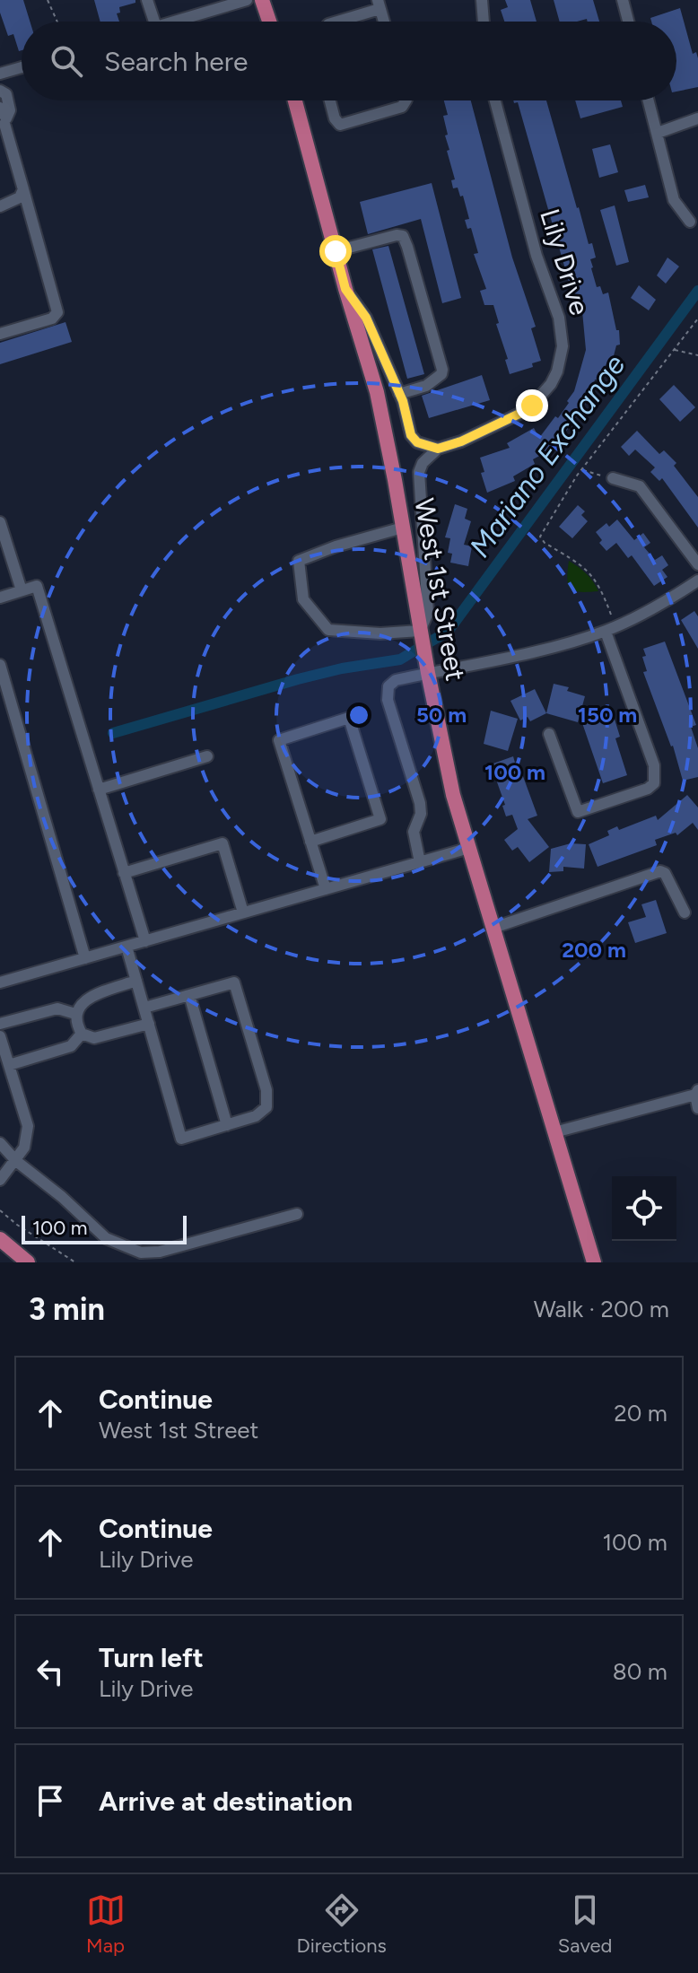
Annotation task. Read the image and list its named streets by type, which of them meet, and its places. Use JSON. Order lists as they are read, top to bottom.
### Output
{
  "streets": {
    "main road": ["West 1st Street"],
    "street": ["Lily Drive"]
  },
  "water": ["Mariano Exchange"],
  "scale_bar": "100 m",
  "page": {
    "search": "Search here",
    "scale": "100 m",
    "heading": ["3 min", "Walk · 200 m"],
    "list": [
      ["Continue", "West 1st Street", "20 m"],
      ["Continue", "Lily Drive", "100 m"],
      ["Turn left", "Lily Drive", "80 m"],
      "Arrive at destination"
    ],
    "nav": ["Map", "Directions", "Saved"]
  },
  "rings": [
    "50 m",
    "150 m",
    "100 m",
    "200 m"
  ]
}
